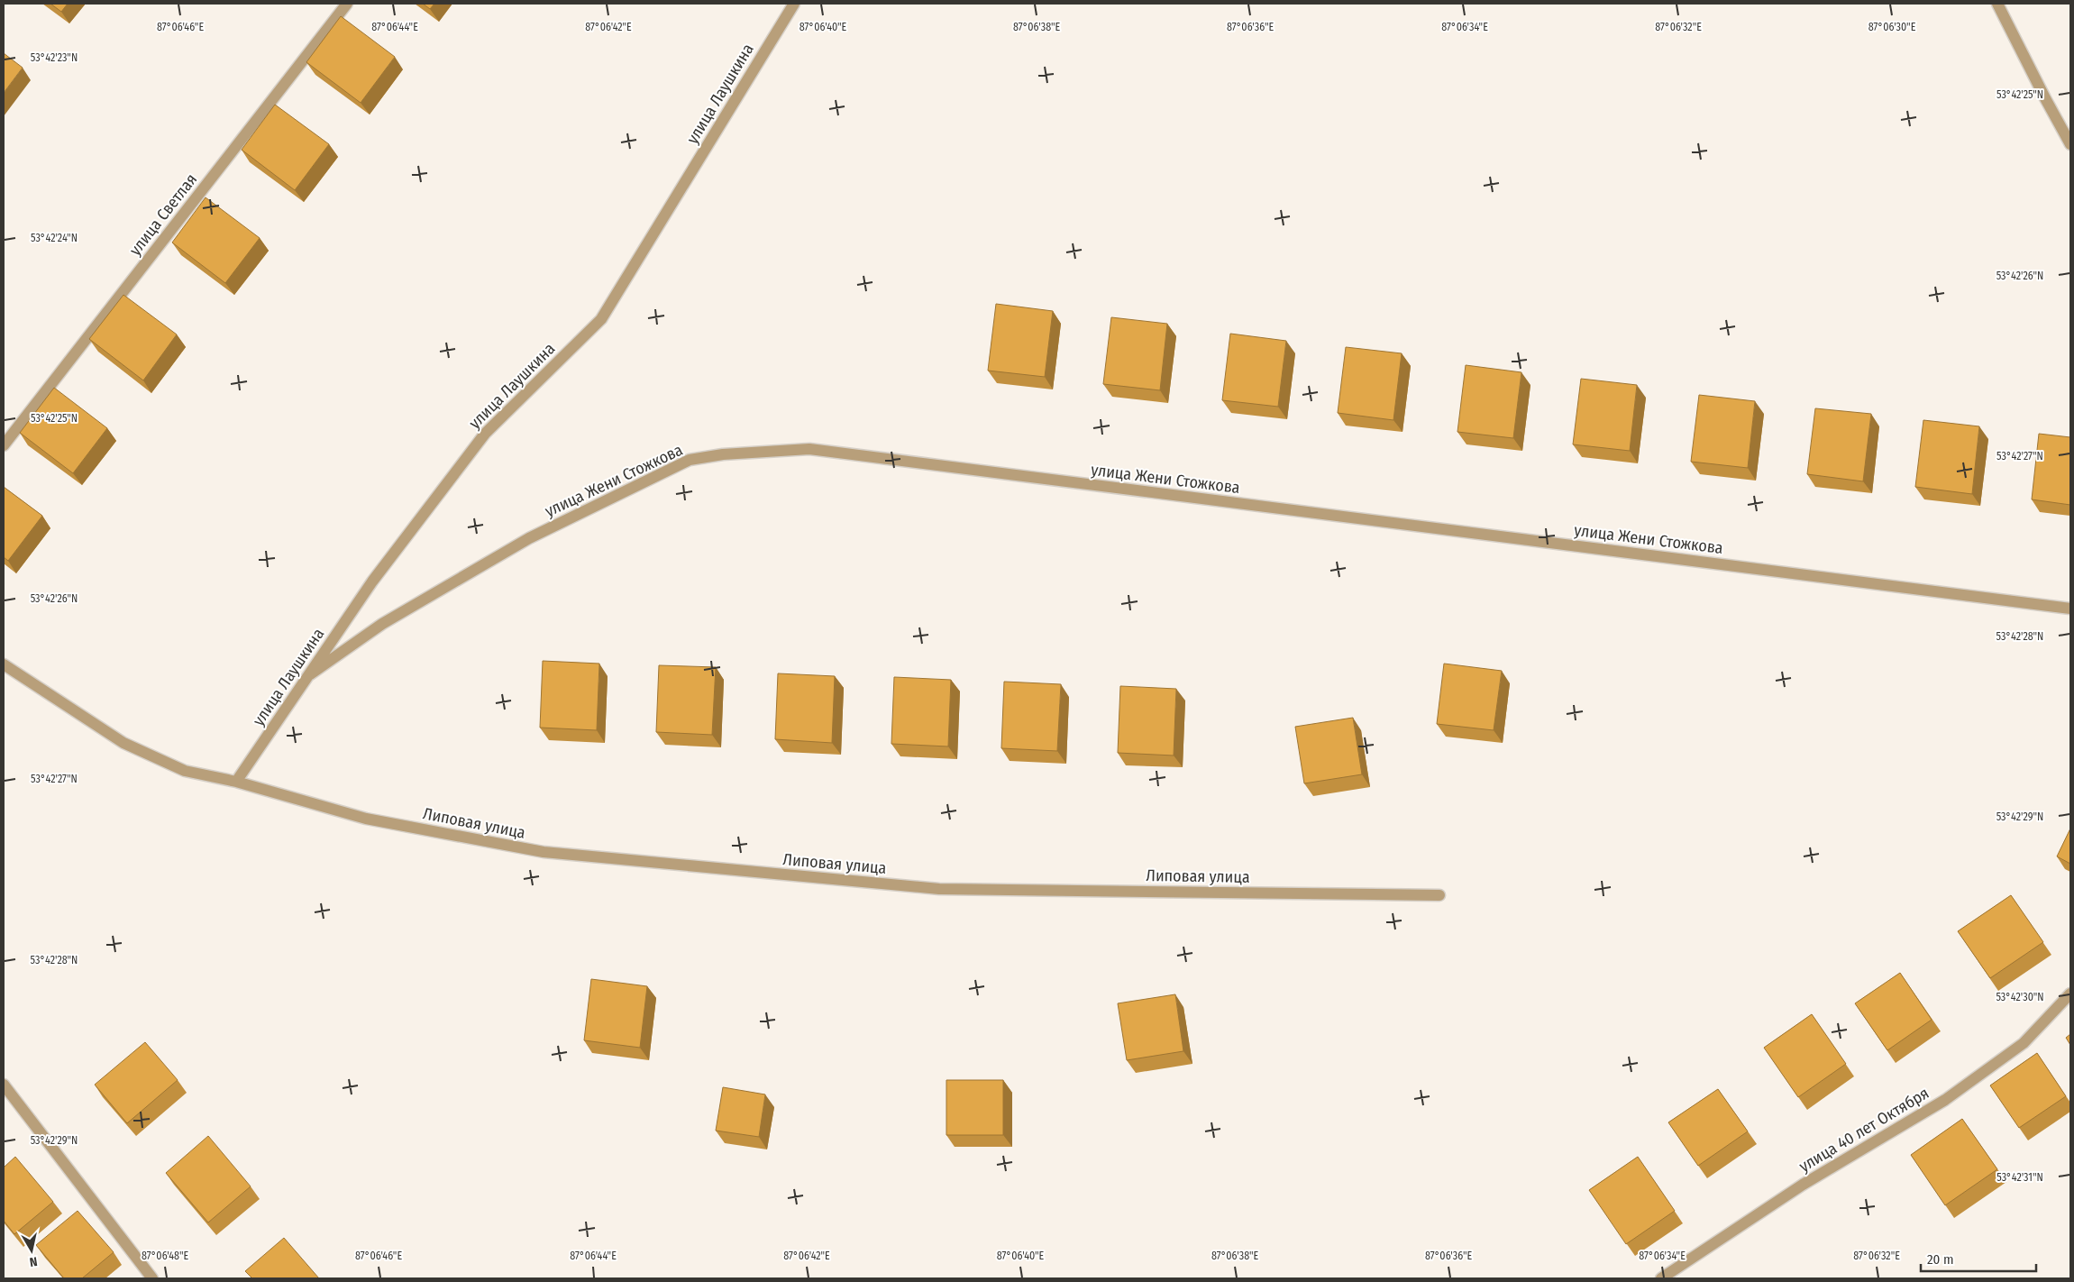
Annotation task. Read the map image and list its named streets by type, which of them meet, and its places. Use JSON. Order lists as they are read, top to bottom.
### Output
{
  "streets": {
    "street": [
      "улица Лаушкина",
      "улица Светлая",
      "улица Жени Стожкова",
      "Липовая улица",
      "улица 40 лет Октября"
    ]
  },
  "crossings": [
    ["улица Лаушкина", "улица Жени Стожкова"],
    ["улица Лаушкина", "Липовая улица"]
  ],
  "scale_bar": "20 m",
  "north": "bottom",
  "coordinates": [
    "87°06'46\"E",
    "87°06'44\"E",
    "87°06'42\"E",
    "87°06'40\"E",
    "87°06'38\"E",
    "87°06'36\"E",
    "87°06'34\"E",
    "87°06'32\"E",
    "87°06'30\"E",
    "53°42'23\"N",
    "53°42'25\"N",
    "53°42'24\"N",
    "53°42'26\"N",
    "53°42'27\"N",
    "53°42'28\"N",
    "53°42'29\"N",
    "53°42'30\"N",
    "53°42'31\"N",
    "87°06'48\"E"
  ]
}
